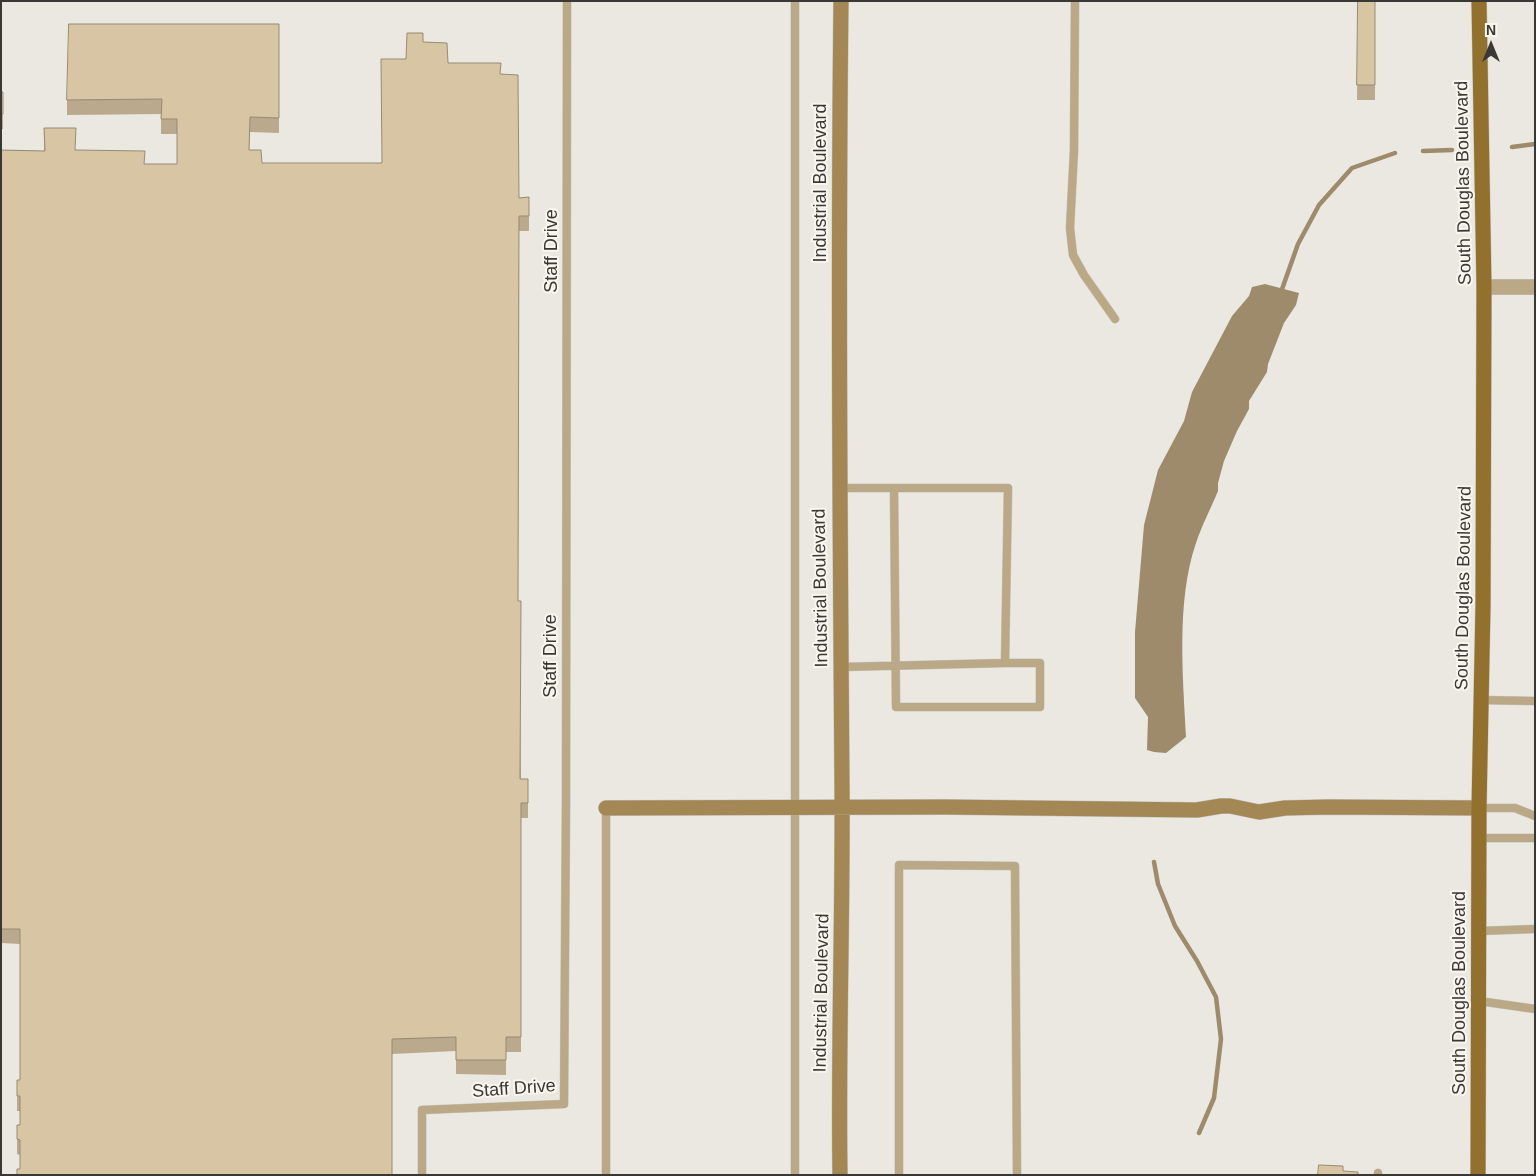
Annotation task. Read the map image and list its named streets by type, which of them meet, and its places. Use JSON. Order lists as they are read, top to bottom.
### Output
{
  "streets": {
    "main road": ["South Douglas Boulevard"],
    "street": ["Industrial Boulevard"],
    "lane": ["Staff Drive"]
  },
  "north": "top"
}
